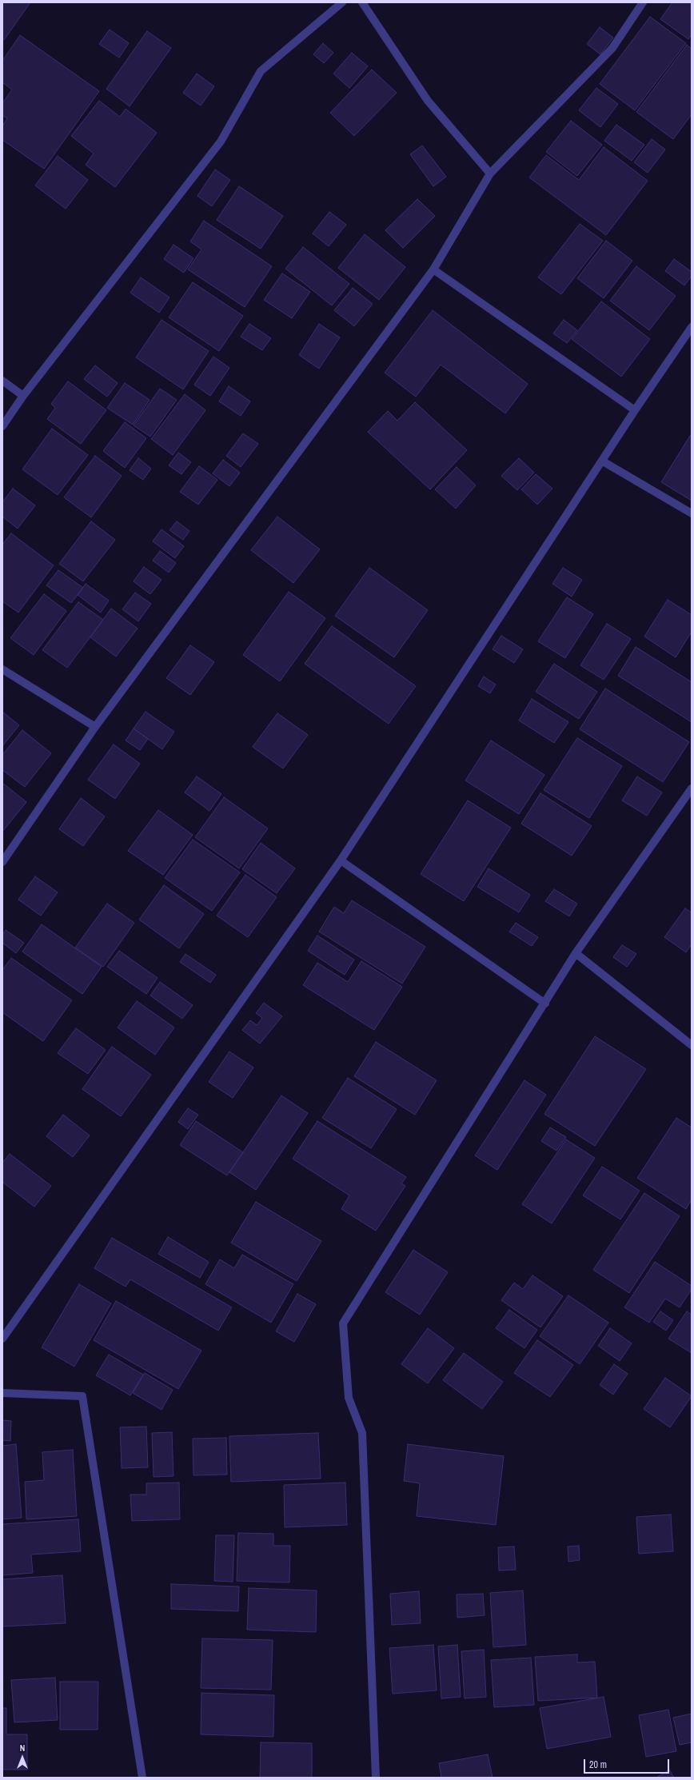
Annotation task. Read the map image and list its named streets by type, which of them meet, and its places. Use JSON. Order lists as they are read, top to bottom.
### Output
{
  "scale_bar": "20 m",
  "north": "top"
}
